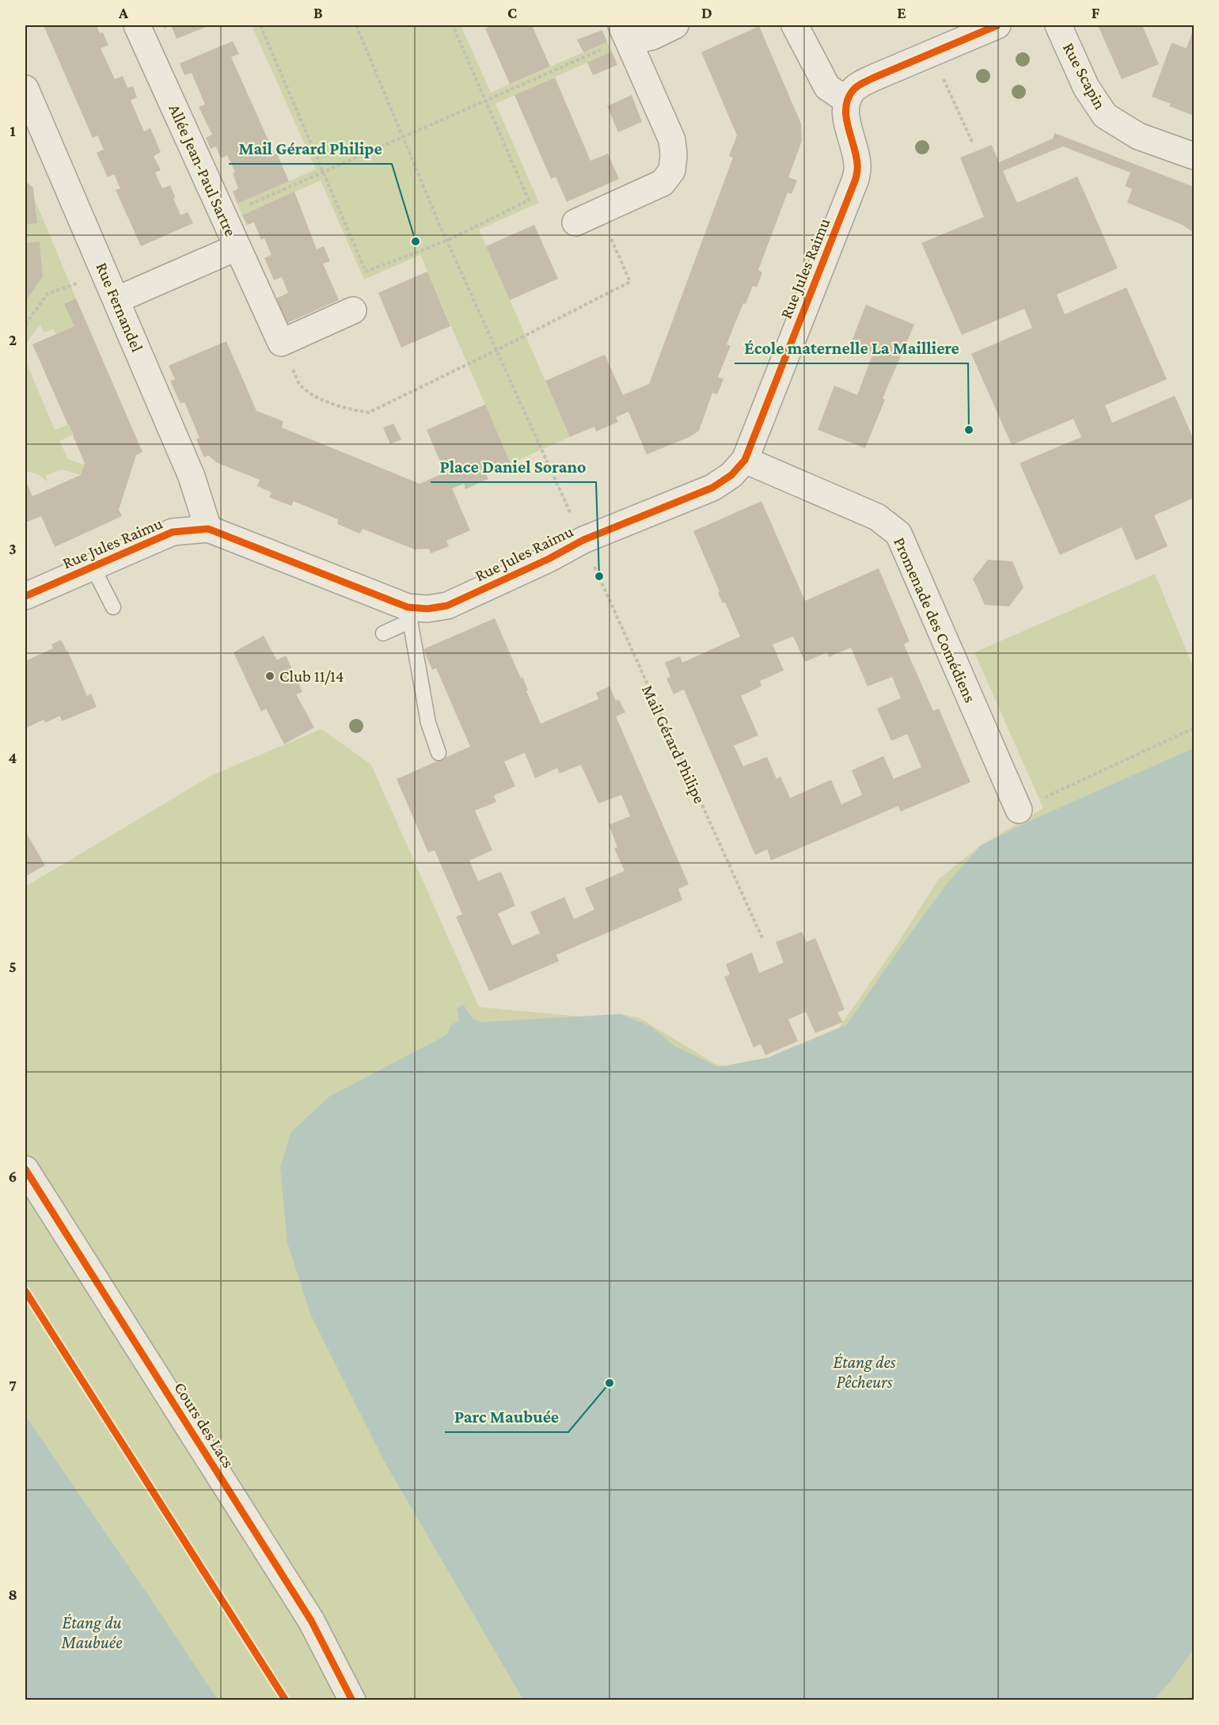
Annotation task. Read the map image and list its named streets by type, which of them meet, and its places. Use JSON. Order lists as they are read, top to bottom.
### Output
{
  "streets": {
    "street": [
      "Rue Scapin",
      "Allée Jean-Paul Sartre",
      "Rue Jules Raimu",
      "Rue Fernandel",
      "Promenade des Comédiens",
      "Cours des Lacs"
    ],
    "path": ["Mail Gérard Philipe"]
  },
  "crossings": [
    ["Allée Jean-Paul Sartre", "Rue Fernandel"],
    ["Rue Jules Raimu", "Rue Fernandel"],
    ["Rue Jules Raimu", "Promenade des Comédiens"]
  ],
  "water": ["Étang des Pêcheurs", "Étang du Maubuée"],
  "places": [
    "Mail Gérard Philipe",
    "École maternelle La Mailliere",
    "Place Daniel Sorano",
    "Club 11/14",
    "Parc Maubuée"
  ],
  "grid": {
    "columns": [
      "A",
      "B",
      "C",
      "D",
      "E",
      "F"
    ],
    "rows": [
      "1",
      "2",
      "3",
      "4",
      "5",
      "6",
      "7",
      "8"
    ]
  }
}
